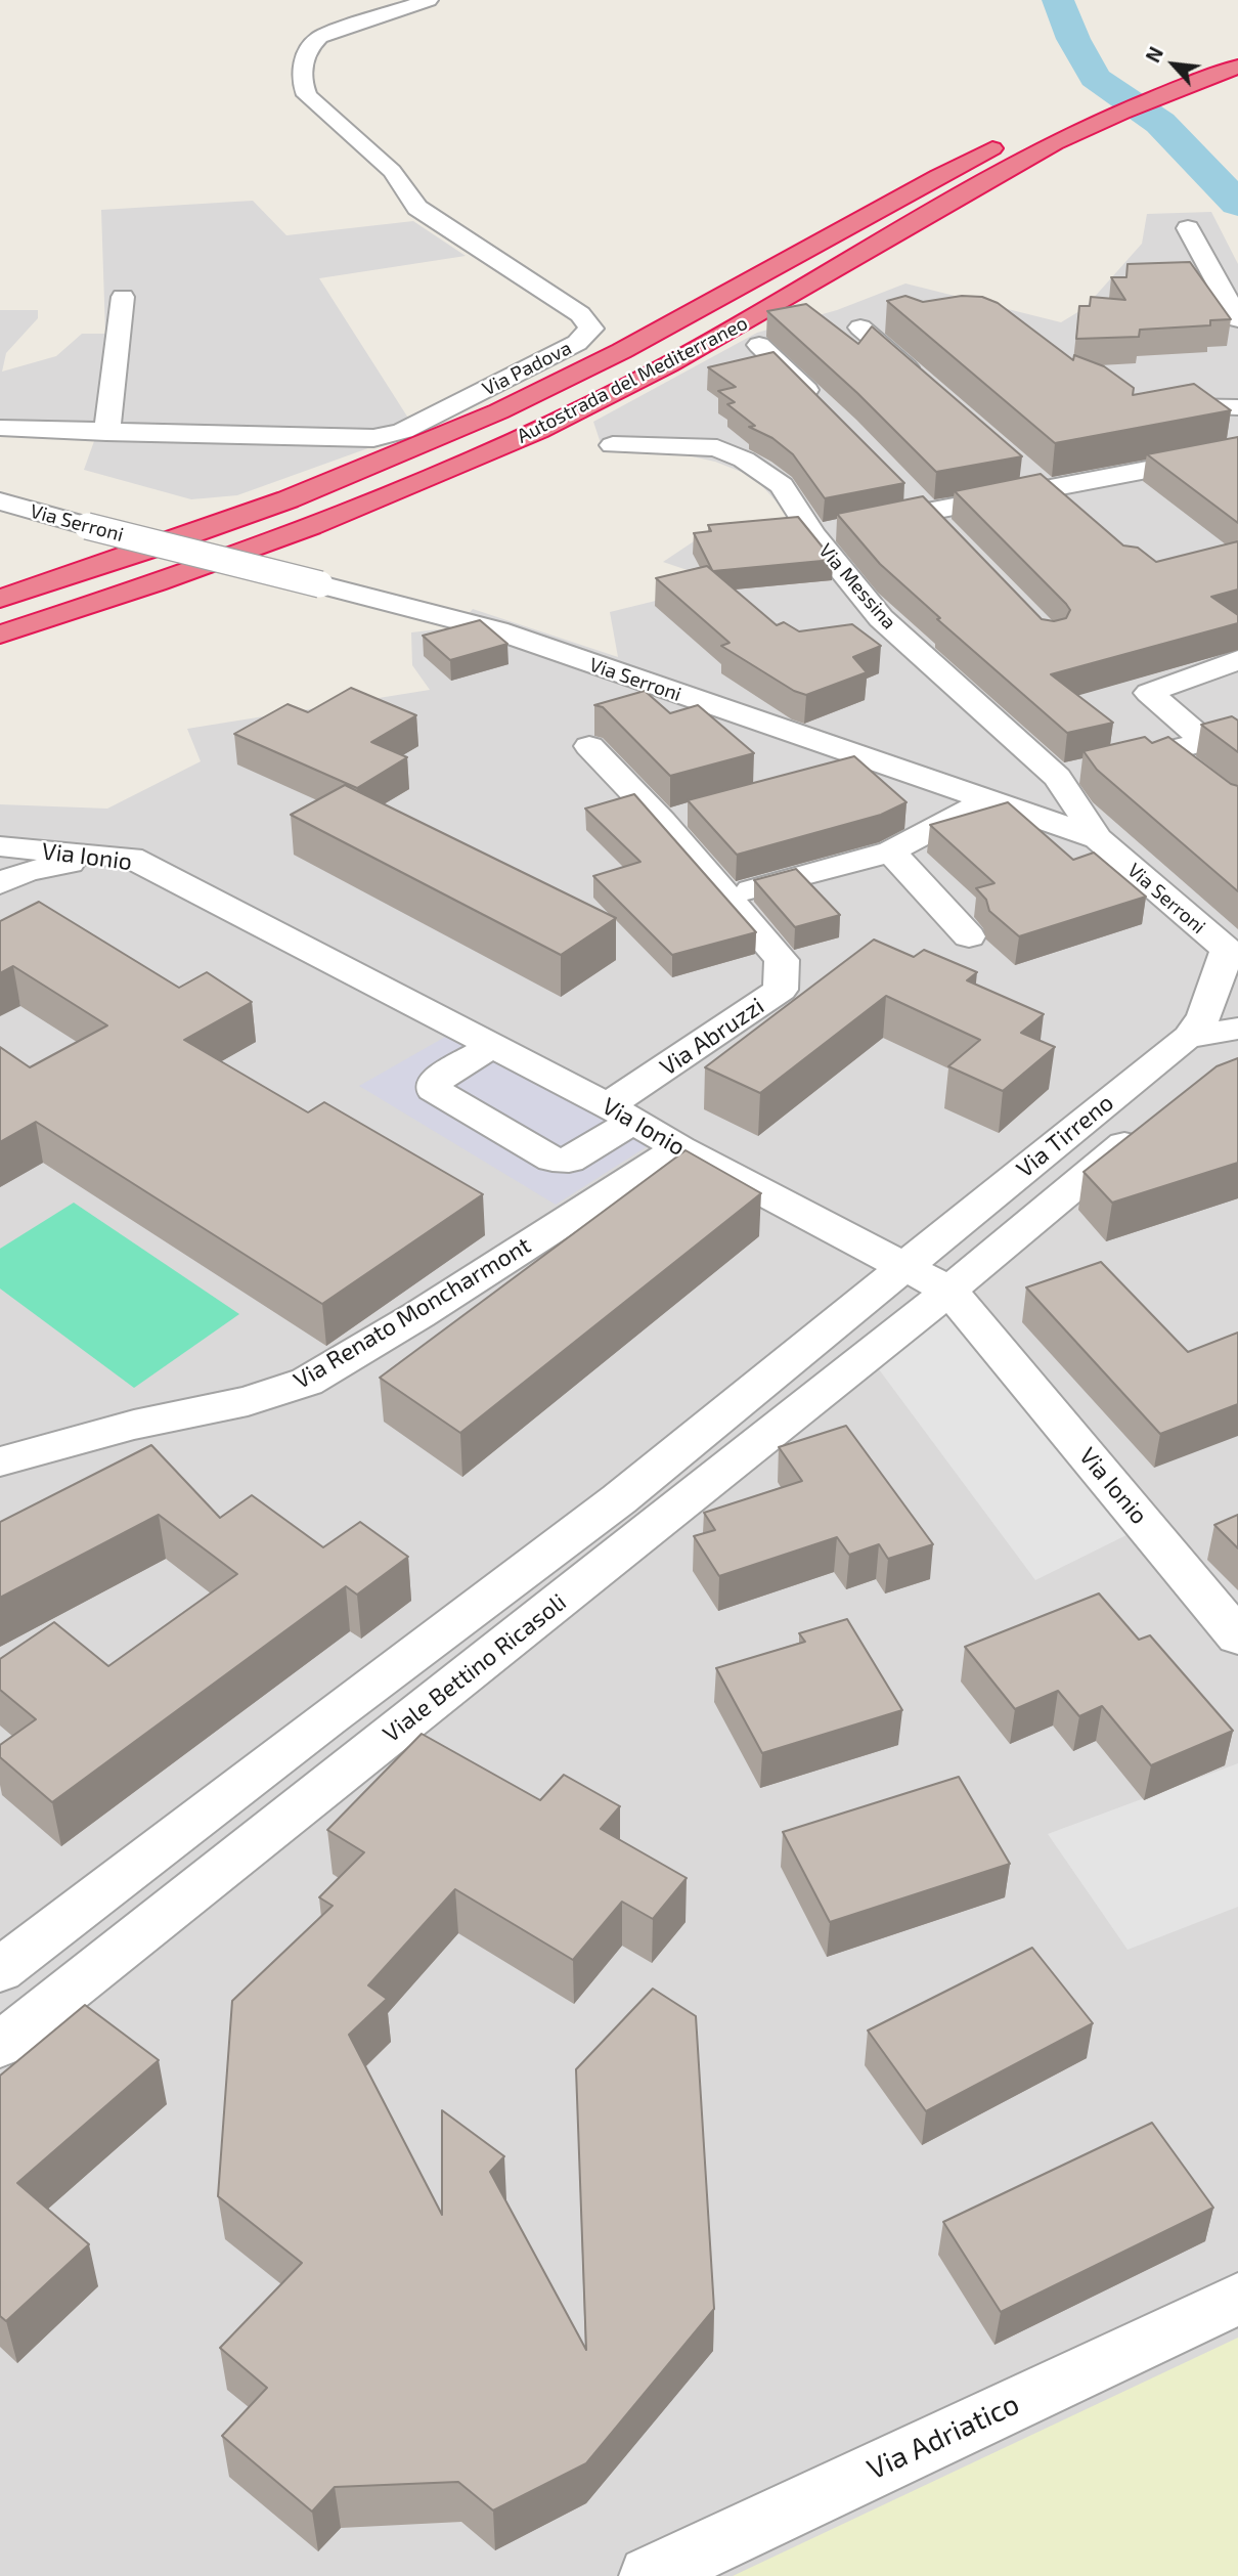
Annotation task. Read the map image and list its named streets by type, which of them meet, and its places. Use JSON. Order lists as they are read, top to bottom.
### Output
{
  "streets": {
    "highway": ["Autostrada del Mediterraneo"],
    "street": [
      "Via Padova",
      "Via Serroni",
      "Via Messina",
      "Via Ionio",
      "Via Abruzzi",
      "Via Tirreno",
      "Via Renato Moncharmont",
      "Viale Bettino Ricasoli",
      "Via Adriatico"
    ]
  },
  "crossings": [
    ["Via Serroni", "Via Messina"],
    ["Via Ionio", "Via Abruzzi"],
    ["Via Ionio", "Via Tirreno"],
    ["Via Ionio", "Via Renato Moncharmont"],
    ["Via Ionio", "Viale Bettino Ricasoli"],
    ["Via Tirreno", "Viale Bettino Ricasoli"]
  ],
  "north": "top left"
}
